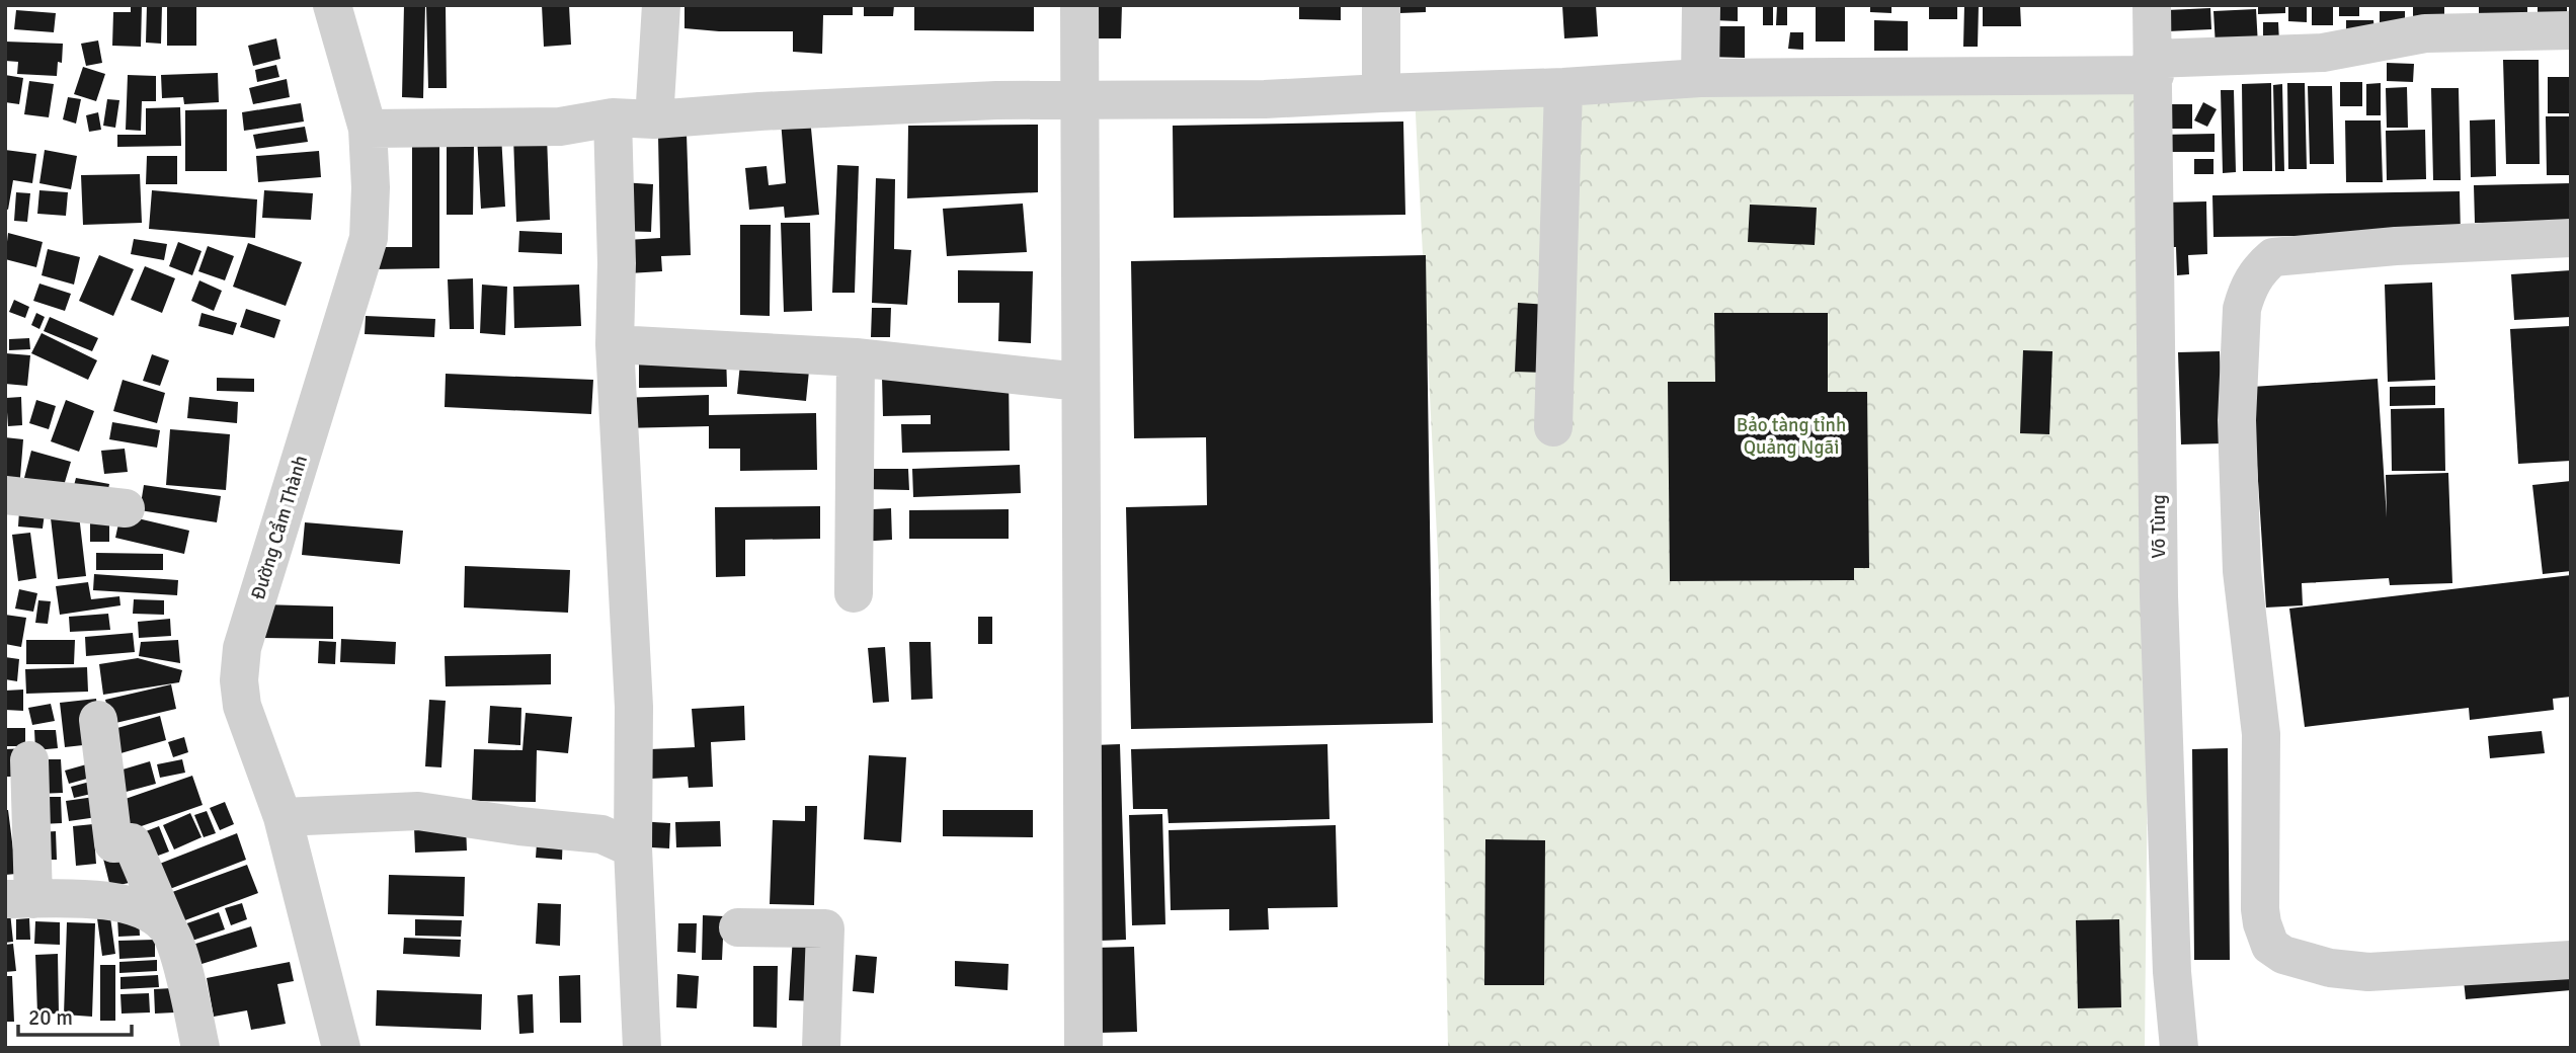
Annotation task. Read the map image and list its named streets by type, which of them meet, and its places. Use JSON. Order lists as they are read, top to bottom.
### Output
{
  "streets": {
    "street": ["Võ Tùng", "Đường Cẩm Thành"]
  },
  "parks": ["Bảo tàng tỉnh Quảng Ngãi"],
  "scale_bar": "20 m"
}
